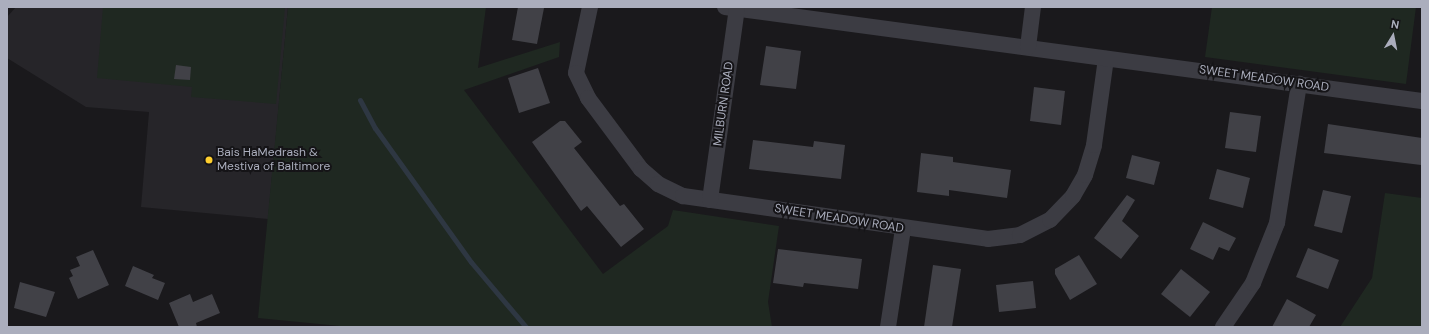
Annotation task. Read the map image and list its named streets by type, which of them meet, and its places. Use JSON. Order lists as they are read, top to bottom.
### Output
{
  "streets": {
    "street": ["SWEET MEADOW ROAD", "MILBURN ROAD"]
  },
  "crossings": [
    ["SWEET MEADOW ROAD", "MILBURN ROAD"]
  ],
  "places": ["Bais HaMedrash & Mestiva of Baltimore"],
  "north": "top"
}
